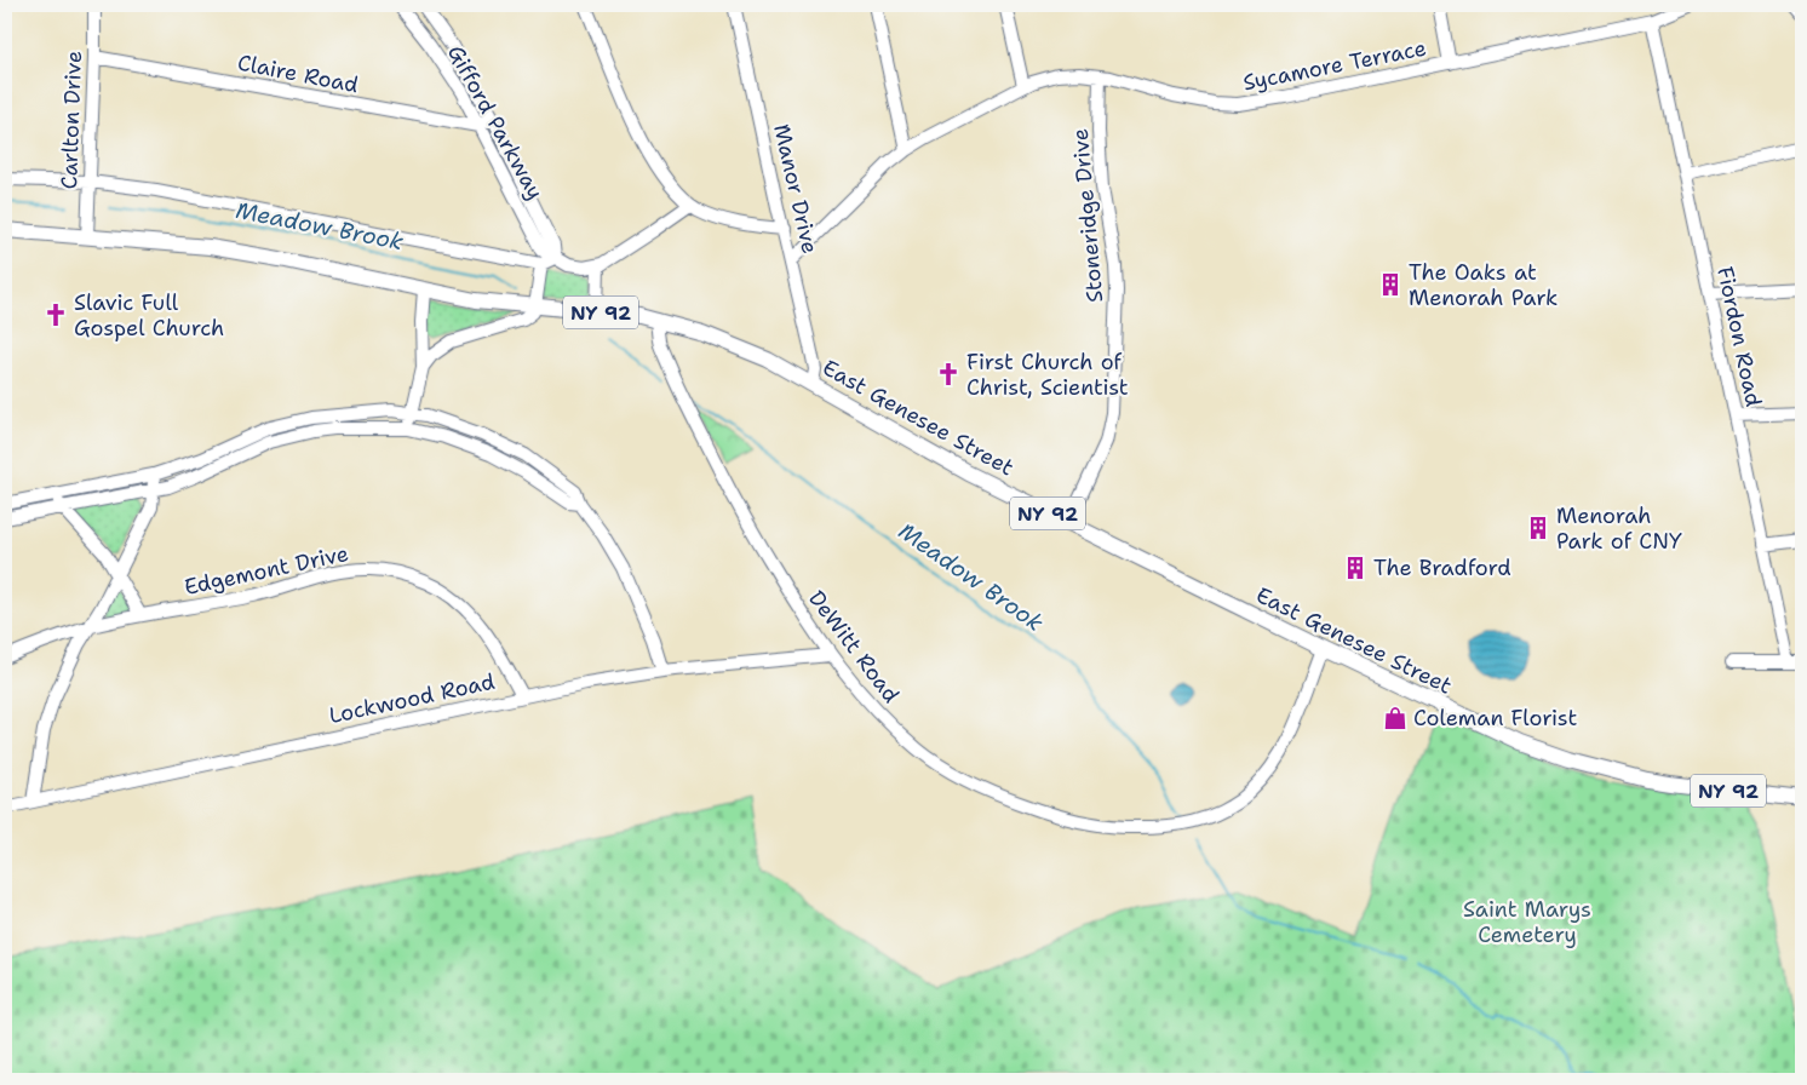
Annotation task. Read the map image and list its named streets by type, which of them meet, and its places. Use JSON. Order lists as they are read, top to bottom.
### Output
{
  "streets": {
    "main road": ["NY 92", "East Genesee Street"],
    "street": [
      "Sycamore Terrace",
      "Claire Road",
      "Carlton Drive",
      "Gifford Parkway",
      "Manor Drive",
      "Stoneridge Drive",
      "Fiordon Road",
      "Edgemont Drive",
      "DeWitt Road",
      "Lockwood Road"
    ]
  },
  "crossings": [
    ["Sycamore Terrace", "Manor Drive"],
    ["Sycamore Terrace", "Stoneridge Drive"],
    ["Sycamore Terrace", "Fiordon Road"],
    ["Claire Road", "Carlton Drive"],
    ["Claire Road", "Gifford Parkway"],
    ["Carlton Drive", "East Genesee Street"],
    ["Manor Drive", "East Genesee Street"],
    ["Stoneridge Drive", "East Genesee Street"],
    ["East Genesee Street", "DeWitt Road"],
    ["Edgemont Drive", "Lockwood Road"],
    ["DeWitt Road", "Lockwood Road"]
  ],
  "water": ["Meadow Brook"],
  "parks": ["Saint Marys Cemetery"],
  "places": {
    "building": ["The Oaks at Menorah Park", "Menorah Park of CNY", "The Bradford"],
    "church": ["Slavic Full Gospel Church", "First Church of Christ, Scientist"],
    "shop": ["Coleman Florist"]
  }
}
